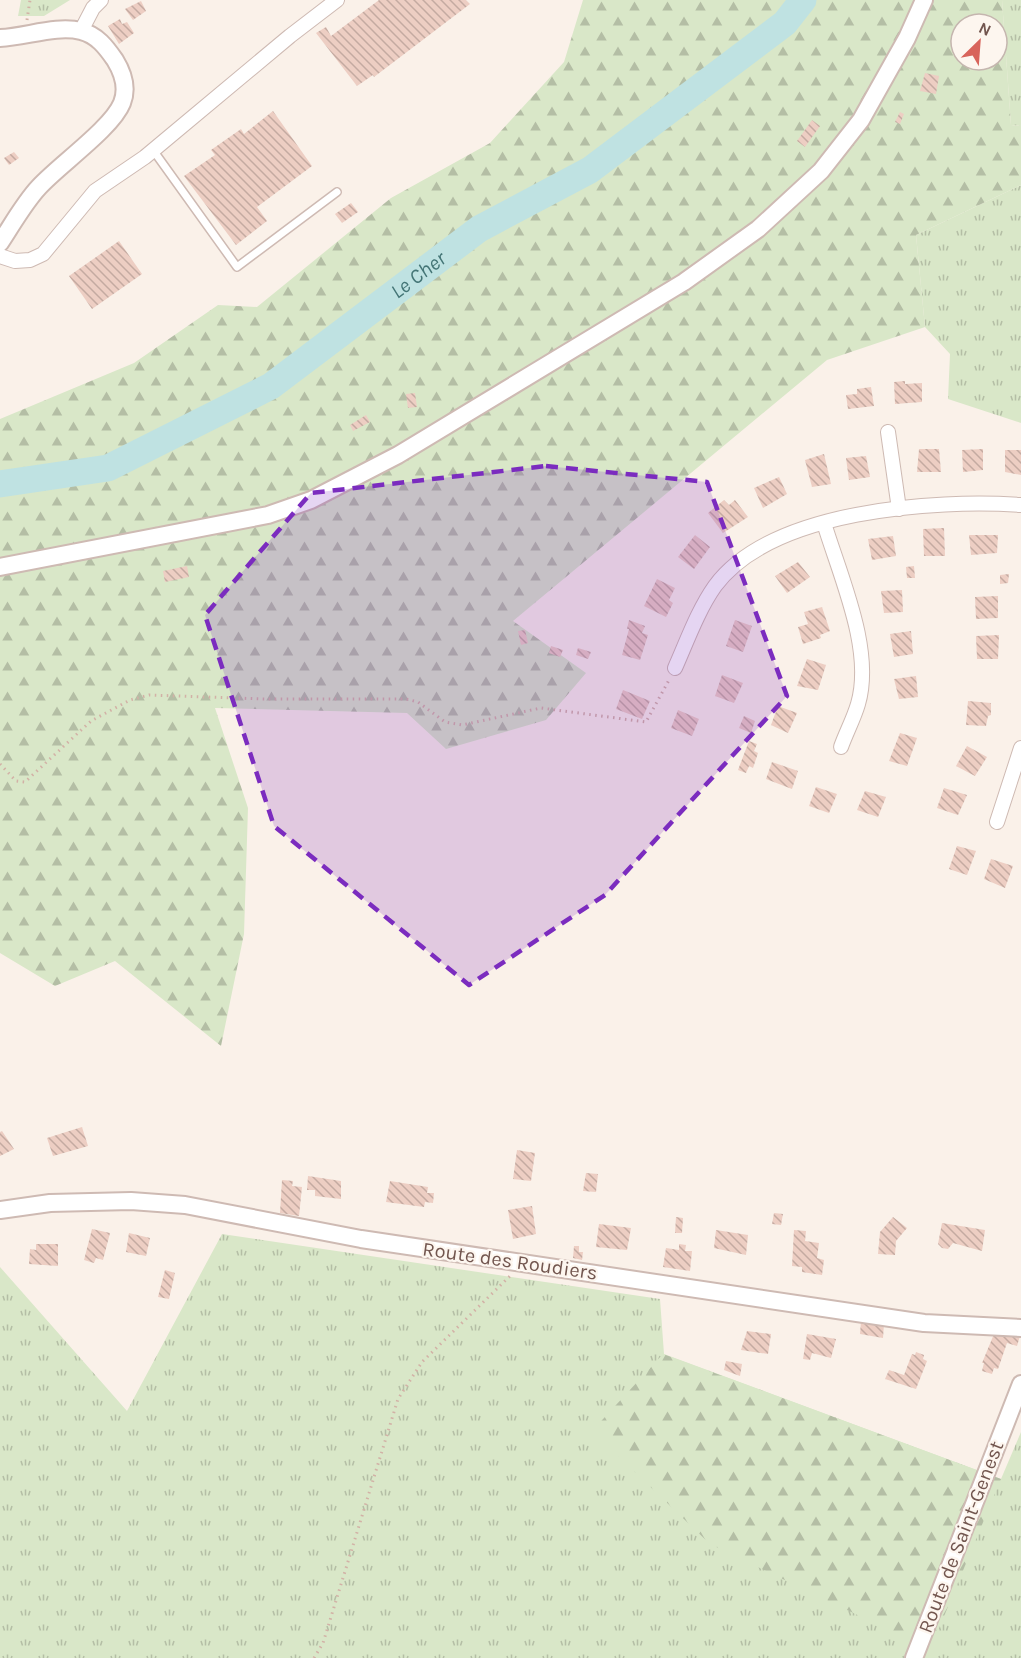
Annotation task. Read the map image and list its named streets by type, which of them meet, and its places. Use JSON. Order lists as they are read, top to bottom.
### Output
{
  "streets": {
    "street": ["Route des Roudiers", "Route de Saint-Genest"]
  },
  "water": ["Le Cher"],
  "north": "top right"
}
